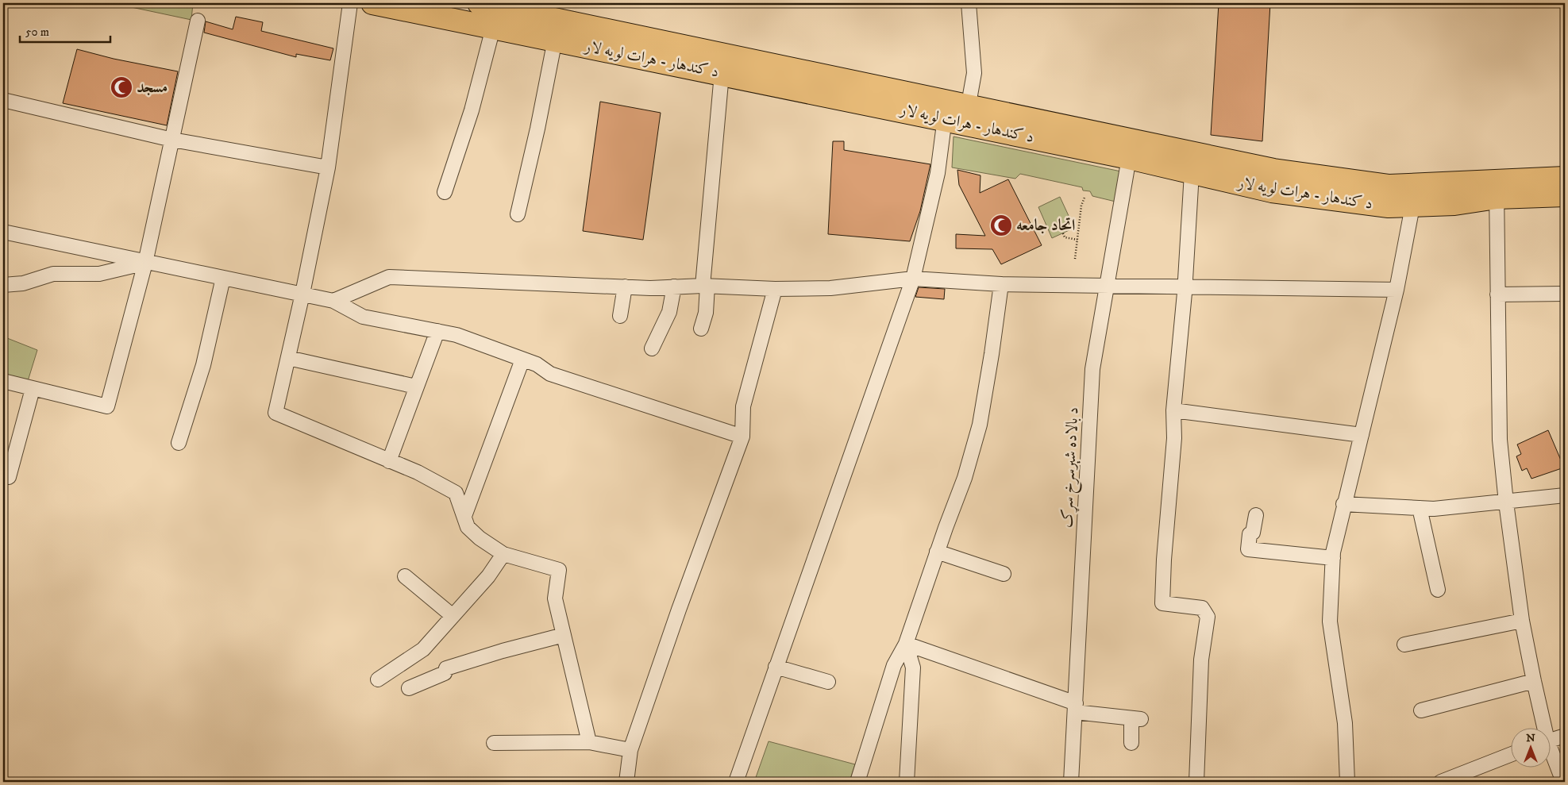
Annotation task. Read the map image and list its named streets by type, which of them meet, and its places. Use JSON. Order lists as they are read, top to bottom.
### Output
{
  "streets": {
    "highway": ["د کندهار - هرات لويه لار"],
    "street": ["د بالاده شېرسرخ سړک"]
  },
  "crossings": [
    ["د کندهار - هرات لويه لار", "د بالاده شېرسرخ سړک"]
  ],
  "places": {
    "mosque": ["مسجد", "اتحاد جامعه"]
  },
  "scale_bar": "50 m",
  "north": "top"
}
